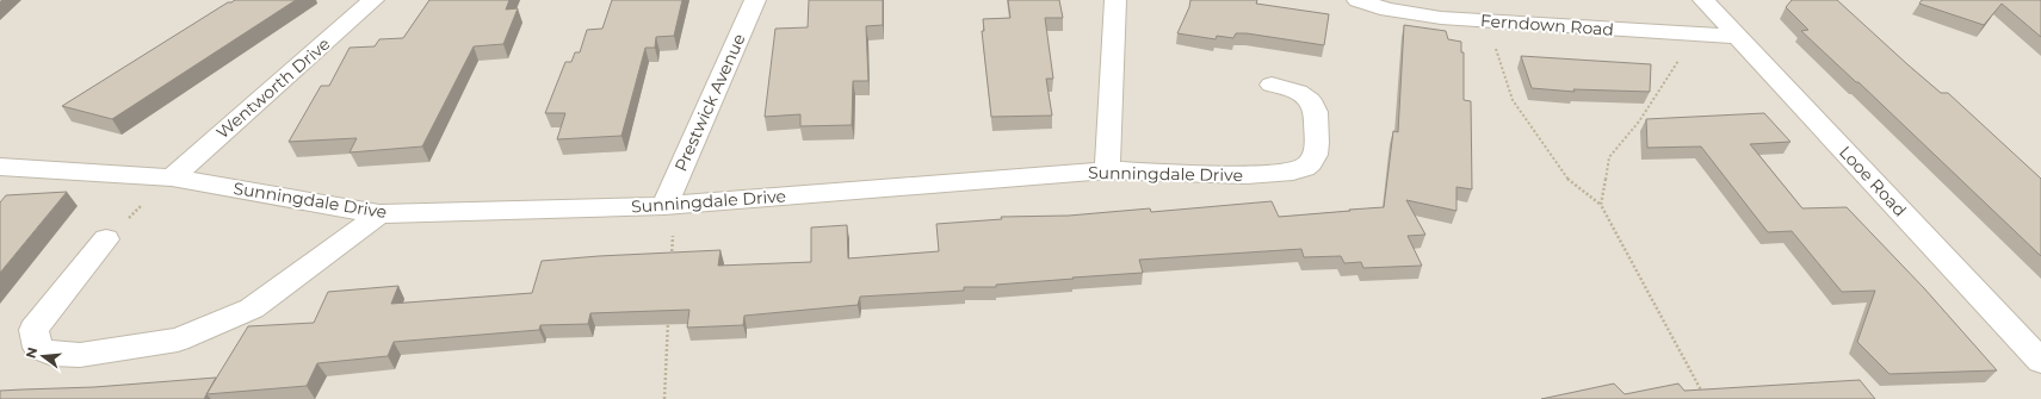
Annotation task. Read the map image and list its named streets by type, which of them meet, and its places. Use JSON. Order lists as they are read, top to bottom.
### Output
{
  "streets": {
    "street": [
      "Ferndown Road",
      "Wentworth Drive",
      "Prestwick Avenue",
      "Sunningdale Drive",
      "Looe Road"
    ]
  },
  "crossings": [
    ["Ferndown Road", "Looe Road"],
    ["Wentworth Drive", "Sunningdale Drive"],
    ["Prestwick Avenue", "Sunningdale Drive"]
  ],
  "north": "left"
}
